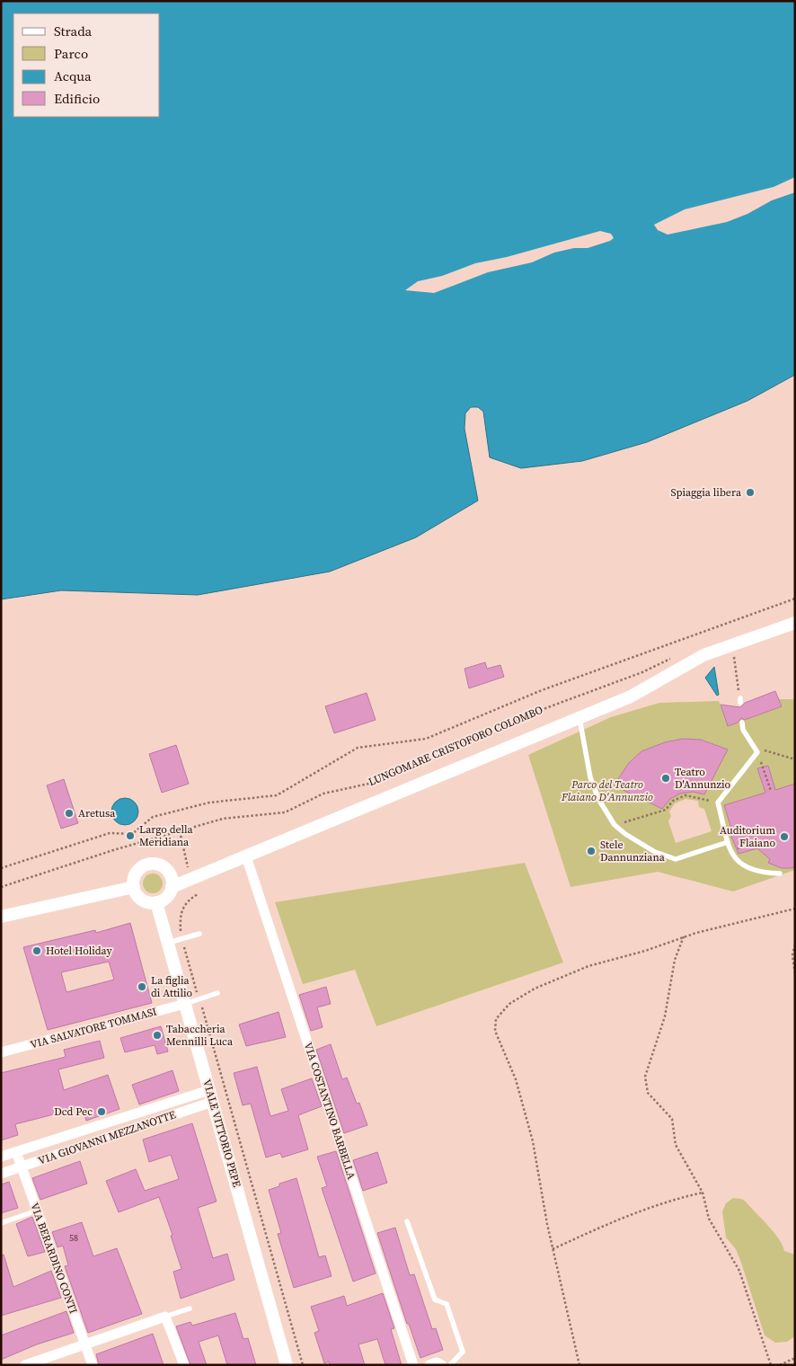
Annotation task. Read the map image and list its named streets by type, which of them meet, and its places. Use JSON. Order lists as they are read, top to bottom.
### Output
{
  "streets": {
    "street": [
      "LUNGOMARE CRISTOFORO COLOMBO",
      "VIA SALVATORE TOMMASI",
      "VIA COSTANTINO BARBELLA",
      "VIALE VITTORIO PEPE",
      "VIA GIOVANNI MEZZANOTTE",
      "VIA BERARDINO CONTI"
    ]
  },
  "crossings": [
    ["LUNGOMARE CRISTOFORO COLOMBO", "VIA COSTANTINO BARBELLA"],
    ["LUNGOMARE CRISTOFORO COLOMBO", "VIALE VITTORIO PEPE"],
    ["VIA SALVATORE TOMMASI", "VIALE VITTORIO PEPE"],
    ["VIALE VITTORIO PEPE", "VIA GIOVANNI MEZZANOTTE"],
    ["VIA GIOVANNI MEZZANOTTE", "VIA BERARDINO CONTI"]
  ],
  "parks": ["Parco del Teatro Flaiano D'Annunzio"],
  "places": [
    "Spiaggia libera",
    "Teatro D'Annunzio",
    "Aretusa",
    "Largo della Meridiana",
    "Auditorium Flaiano",
    "Stele Dannunziana",
    "Hotel Holiday",
    "La figlia di Attilio",
    "Tabaccheria Mennilli Luca",
    "Dcd Pec"
  ],
  "house_numbers": ["58"],
  "legend": [
    "Strada",
    "Parco",
    "Acqua",
    "Edificio"
  ]
}
